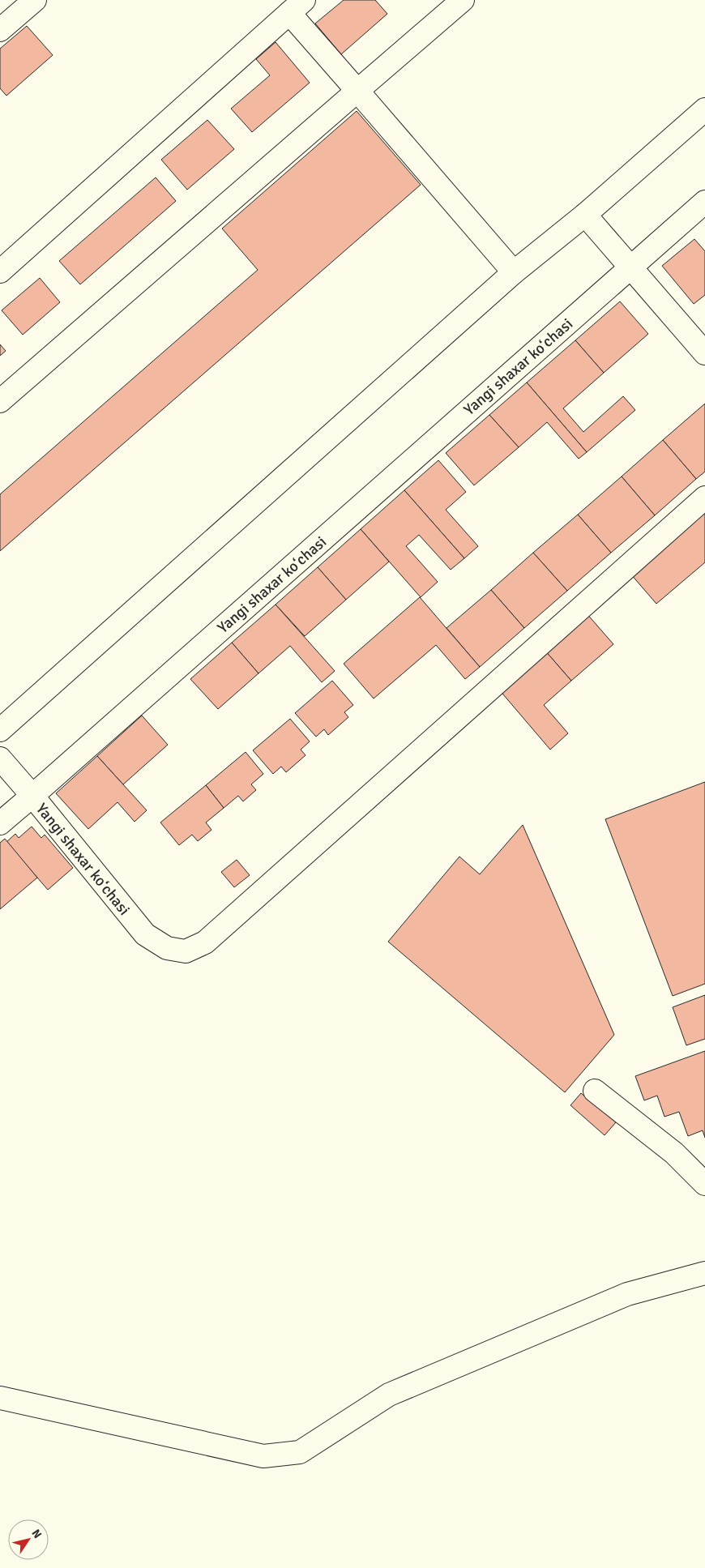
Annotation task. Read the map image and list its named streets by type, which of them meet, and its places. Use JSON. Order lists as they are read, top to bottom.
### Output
{
  "streets": {
    "street": ["Yangi shaxar koʻchasi"]
  },
  "north": "top right"
}
